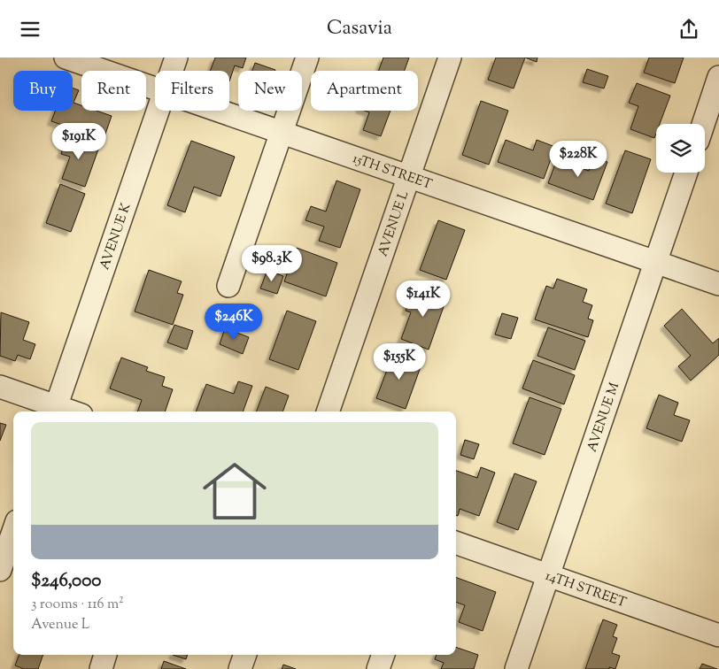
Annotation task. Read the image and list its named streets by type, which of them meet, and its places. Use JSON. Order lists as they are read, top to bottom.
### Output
{
  "streets": {
    "street": [
      "15TH STREET",
      "AVENUE L",
      "AVENUE K",
      "AVENUE M",
      "14TH STREET"
    ]
  },
  "crossings": [
    ["15TH STREET", "AVENUE L"],
    ["15TH STREET", "AVENUE M"],
    ["AVENUE M", "14TH STREET"]
  ],
  "page": {
    "header": "Casavia",
    "chip": [
      "Buy",
      "Rent",
      "Filters",
      "New",
      "Apartment"
    ],
    "price": [
      "$191K",
      "$228K",
      "$98.3K",
      "$141K",
      "$246K",
      "$155K"
    ],
    "list": [
      {
        "name": "$246,000",
        "note": "3 rooms · 116 m² · Avenue L"
      }
    ]
  }
}
